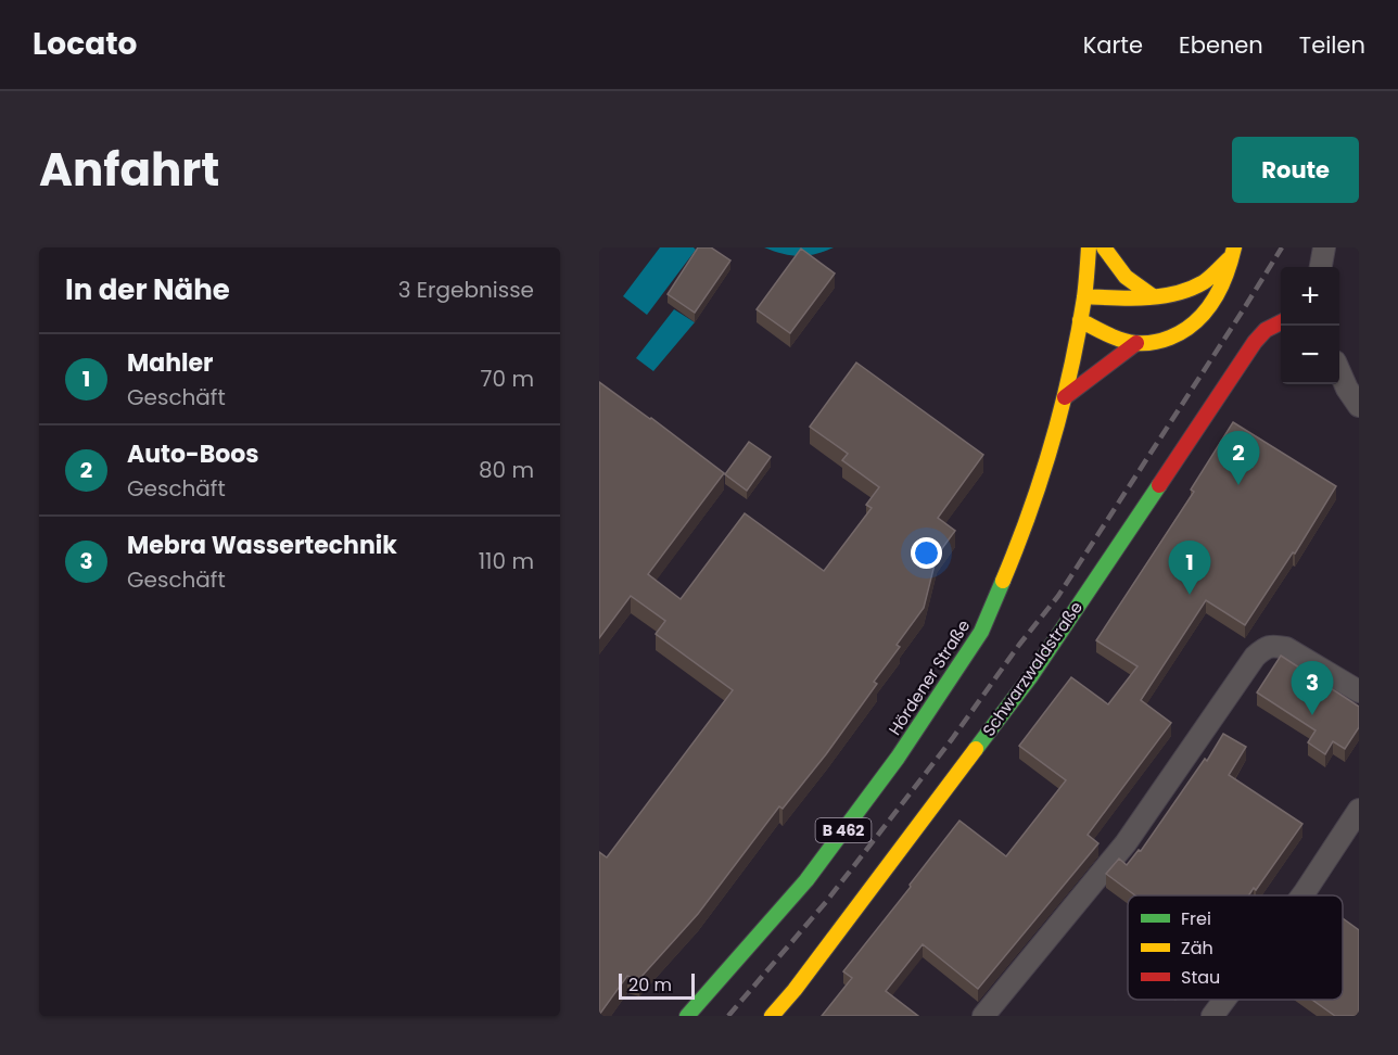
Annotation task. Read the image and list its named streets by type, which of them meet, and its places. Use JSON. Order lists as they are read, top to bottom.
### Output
{
  "streets": {
    "street": ["Schwarzwaldstraße", "Hördener Straße", "B 462"]
  },
  "crossings": [
    ["Hördener Straße", "B 462"]
  ],
  "legend": ["Frei", "Zäh", "Stau"],
  "scale_bar": "20 m",
  "page": {
    "header": "Locato",
    "nav": ["Karte", "Ebenen", "Teilen"],
    "title": "Anfahrt",
    "buttons": "Route",
    "heading": ["In der Nähe", "3 Ergebnisse"],
    "map_buttons": ["+", "−"],
    "list": [
      {
        "mark": "1",
        "name": "Mahler",
        "note": "Geschäft",
        "value": "70 m"
      },
      {
        "mark": "2",
        "name": "Auto-Boos",
        "note": "Geschäft",
        "value": "80 m"
      },
      {
        "mark": "3",
        "name": "Mebra Wassertechnik",
        "note": "Geschäft",
        "value": "110 m"
      }
    ],
    "pins": ["2", "1", "3"],
    "scale": "20 m"
  }
}
